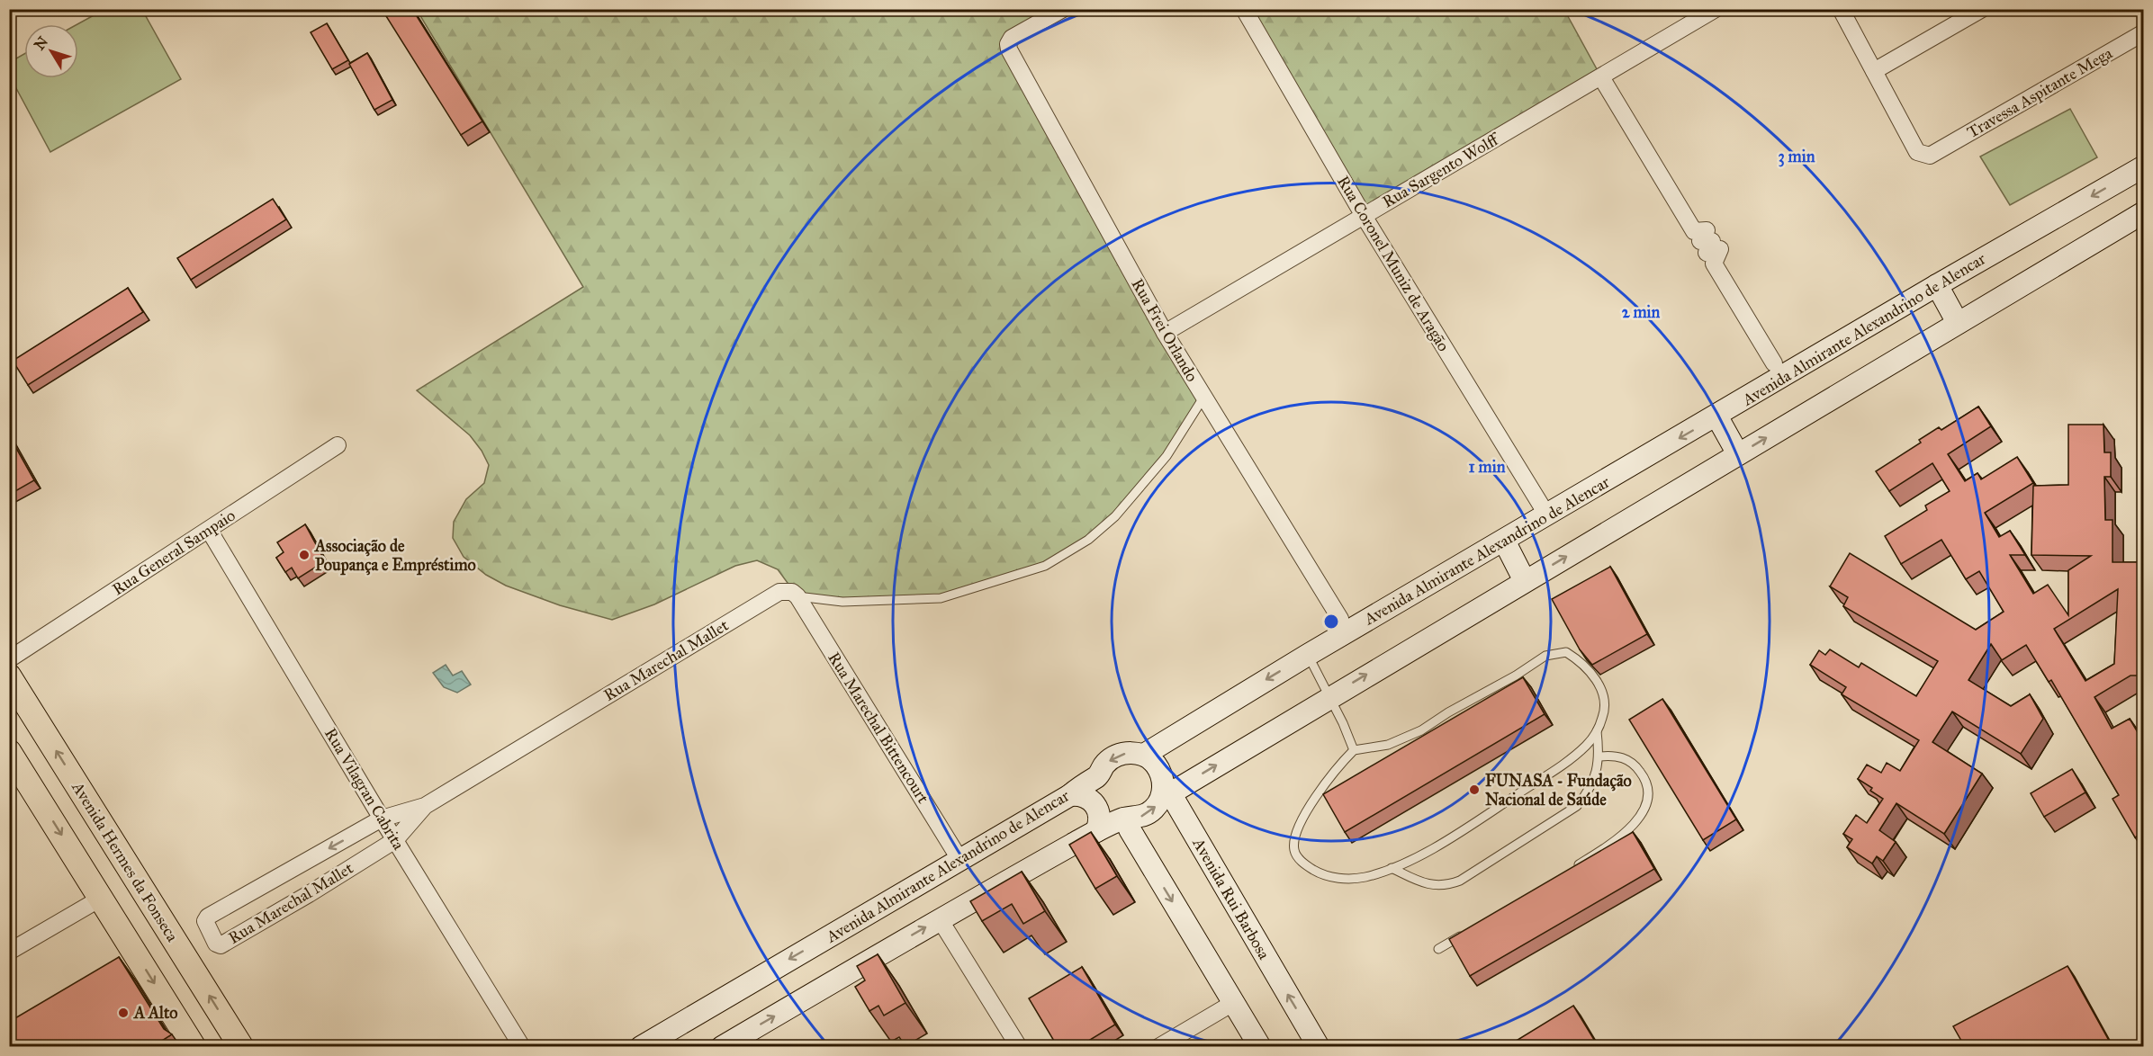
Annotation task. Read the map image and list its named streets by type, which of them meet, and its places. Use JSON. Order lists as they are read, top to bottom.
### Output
{
  "streets": {
    "main road": ["Avenida Hermes da Fonseca"],
    "street": [
      "Travessa Aspitante Mega",
      "Rua Sargento Wolff",
      "Rua Coronel Muniz de Aragão",
      "Avenida Almirante Alexandrino de Alencar",
      "Rua Frei Orlando",
      "Rua General Sampaio",
      "Rua Marechal Mallet",
      "Rua Marechal Bittencourt",
      "Rua Vilagran Cabrita",
      "Avenida Rui Barbosa"
    ]
  },
  "crossings": [
    ["Rua Sargento Wolff", "Rua Coronel Muniz de Aragão"],
    ["Rua Sargento Wolff", "Rua Frei Orlando"],
    ["Rua Coronel Muniz de Aragão", "Avenida Almirante Alexandrino de Alencar"],
    ["Avenida Almirante Alexandrino de Alencar", "Rua Marechal Bittencourt"],
    ["Avenida Almirante Alexandrino de Alencar", "Avenida Rui Barbosa"],
    ["Rua General Sampaio", "Rua Vilagran Cabrita"],
    ["Rua Marechal Mallet", "Rua Marechal Bittencourt"],
    ["Rua Marechal Mallet", "Rua Vilagran Cabrita"]
  ],
  "places": ["Associação de Poupança e Empréstimo", "FUNASA - Fundação Nacional de Saúde", "A Alto"],
  "north": "top left",
  "rings": ["3 min", "2 min", "1 min"]
}
